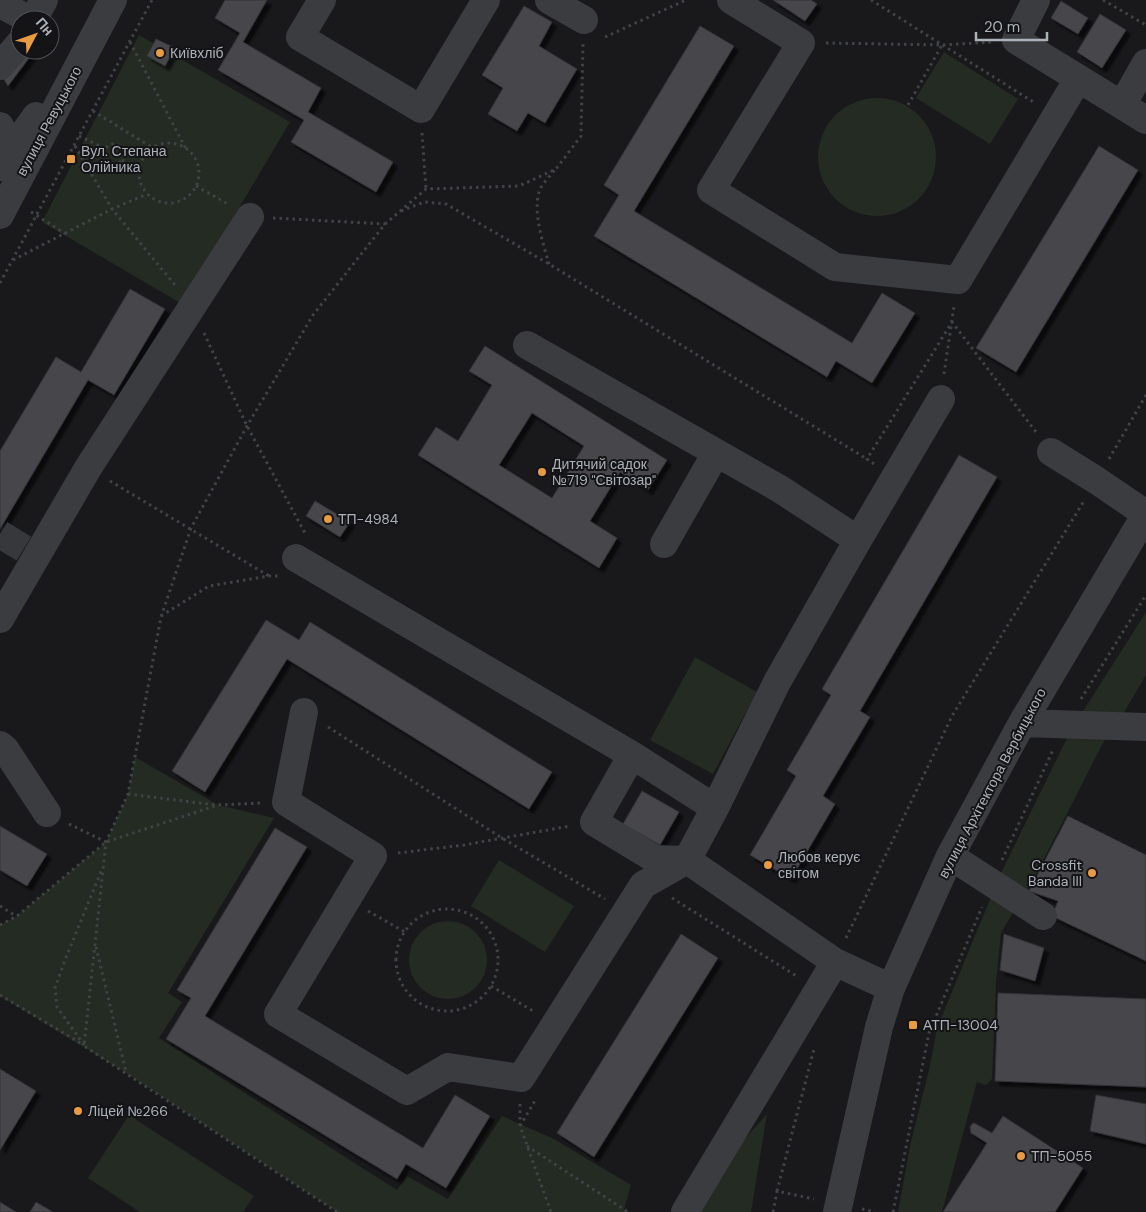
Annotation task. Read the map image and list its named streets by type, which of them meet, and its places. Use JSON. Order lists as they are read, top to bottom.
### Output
{
  "streets": {
    "street": ["вулиця Ревуцького", "вулиця Архітектора Вербицького"]
  },
  "places": {
    "other": [
      "Київхліб",
      "Дитячий садок №719 \"Світозар\"",
      "ТП-4984",
      "Любов керує світом",
      "Crossfit Banda III",
      "Ліцей №266",
      "ТП-5055"
    ],
    "transit": ["Вул. Степана Олійника", "АТП-13004"]
  },
  "scale_bar": "20 m",
  "north": "top right"
}
